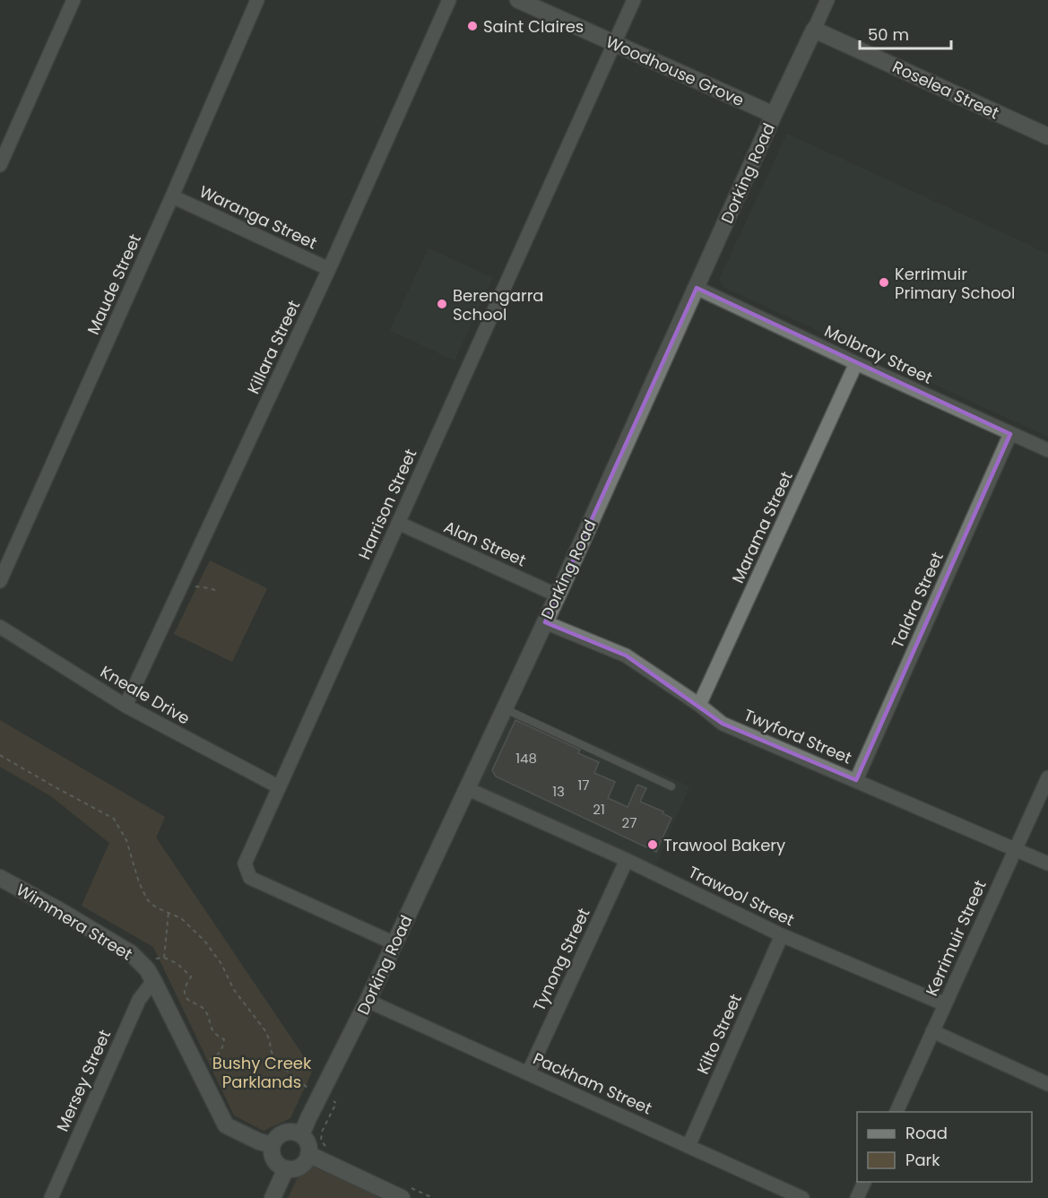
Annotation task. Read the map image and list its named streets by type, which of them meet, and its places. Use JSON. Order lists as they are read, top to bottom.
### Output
{
  "streets": {
    "street": [
      "Woodhouse Grove",
      "Roselea Street",
      "Dorking Road",
      "Waranga Street",
      "Maude Street",
      "Killara Street",
      "Molbray Street",
      "Harrison Street",
      "Marama Street",
      "Alan Street",
      "Taldra Street",
      "Kneale Drive",
      "Twyford Street",
      "Trawool Street",
      "Wimmera Street",
      "Kerrimuir Street",
      "Tynong Street",
      "Kilto Street",
      "Mersey Street",
      "Packham Street"
    ]
  },
  "crossings": [
    ["Woodhouse Grove", "Dorking Road"],
    ["Woodhouse Grove", "Harrison Street"],
    ["Roselea Street", "Dorking Road"],
    ["Dorking Road", "Molbray Street"],
    ["Dorking Road", "Harrison Street"],
    ["Dorking Road", "Alan Street"],
    ["Dorking Road", "Twyford Street"],
    ["Dorking Road", "Trawool Street"],
    ["Dorking Road", "Wimmera Street"],
    ["Dorking Road", "Packham Street"],
    ["Waranga Street", "Maude Street"],
    ["Waranga Street", "Killara Street"],
    ["Killara Street", "Kneale Drive"],
    ["Molbray Street", "Marama Street"],
    ["Molbray Street", "Taldra Street"],
    ["Harrison Street", "Alan Street"],
    ["Harrison Street", "Kneale Drive"],
    ["Marama Street", "Twyford Street"],
    ["Taldra Street", "Twyford Street"],
    ["Twyford Street", "Kerrimuir Street"],
    ["Trawool Street", "Kerrimuir Street"],
    ["Trawool Street", "Tynong Street"],
    ["Trawool Street", "Kilto Street"],
    ["Wimmera Street", "Mersey Street"],
    ["Tynong Street", "Packham Street"],
    ["Kilto Street", "Packham Street"]
  ],
  "parks": ["Bushy Creek Parklands"],
  "places": [
    "Saint Claires",
    "Kerrimuir Primary School",
    "Berengarra School",
    "Trawool Bakery"
  ],
  "house_numbers": [
    "148",
    "17",
    "13",
    "21",
    "27"
  ],
  "legend": ["Road", "Park"],
  "scale_bar": "50 m"
}
